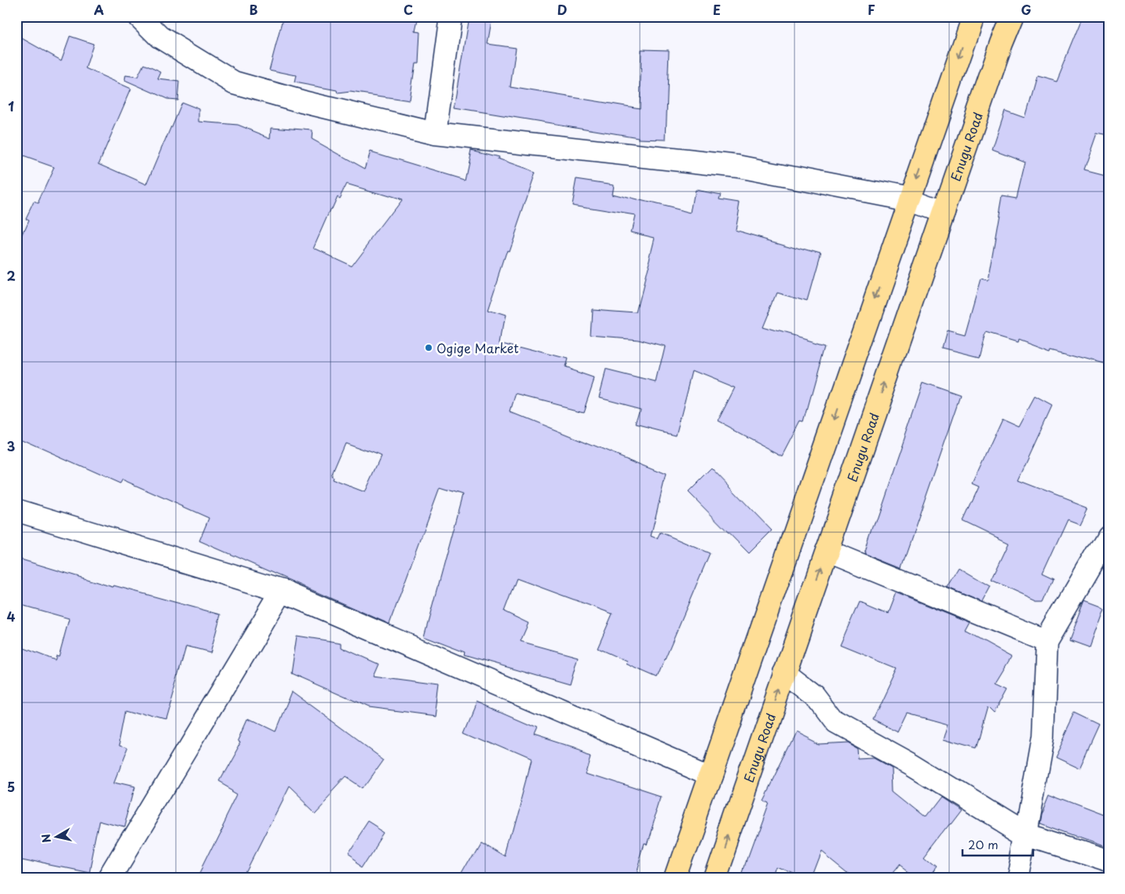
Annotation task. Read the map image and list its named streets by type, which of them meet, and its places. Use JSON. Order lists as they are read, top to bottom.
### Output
{
  "streets": {
    "main road": ["Enugu Road"]
  },
  "places": ["Ogige Market"],
  "scale_bar": "20 m",
  "north": "left",
  "grid": {
    "columns": [
      "A",
      "B",
      "C",
      "D",
      "E",
      "F",
      "G"
    ],
    "rows": [
      "1",
      "2",
      "3",
      "4",
      "5"
    ]
  }
}
